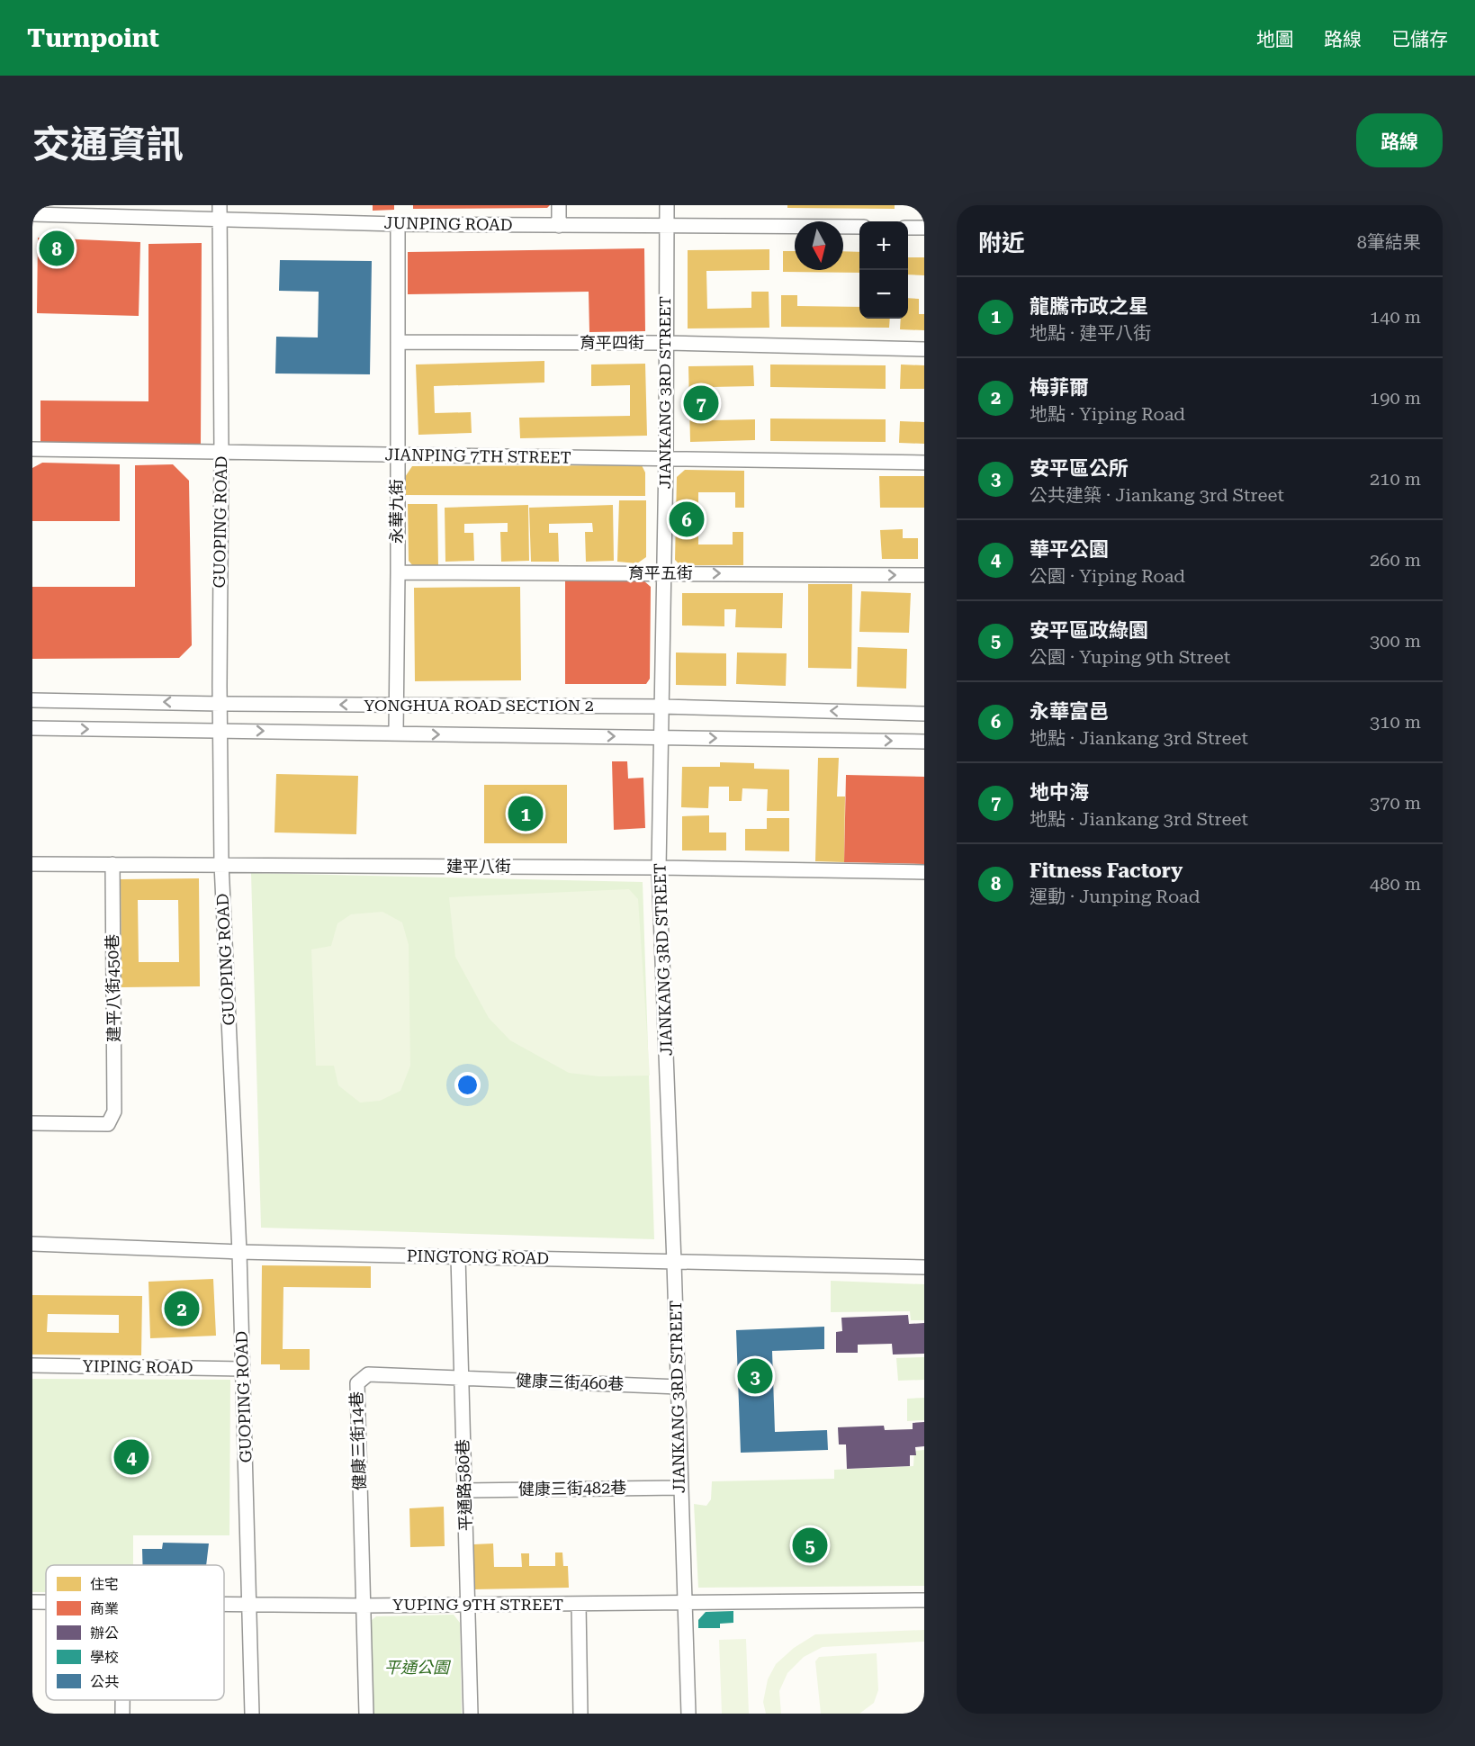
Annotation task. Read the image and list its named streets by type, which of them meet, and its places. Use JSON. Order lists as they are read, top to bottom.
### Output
{
  "streets": {
    "street": [
      "JUNPING ROAD",
      "育平四街",
      "JIANKANG 3RD STREET",
      "JIANPING 7TH STREET",
      "永華九街",
      "GUOPING ROAD",
      "育平五街",
      "YONGHUA ROAD SECTION 2",
      "建平八街",
      "建平八街450巷",
      "PINGTONG ROAD",
      "YIPING ROAD",
      "健康三街460巷",
      "健康三街14巷",
      "平通路580巷",
      "健康三街482巷",
      "YUPING 9TH STREET"
    ]
  },
  "crossings": [
    ["JUNPING ROAD", "JIANKANG 3RD STREET"],
    ["JUNPING ROAD", "永華九街"],
    ["JUNPING ROAD", "GUOPING ROAD"],
    ["育平四街", "JIANKANG 3RD STREET"],
    ["育平四街", "永華九街"],
    ["JIANKANG 3RD STREET", "JIANPING 7TH STREET"],
    ["JIANKANG 3RD STREET", "育平五街"],
    ["JIANKANG 3RD STREET", "YONGHUA ROAD SECTION 2"],
    ["JIANKANG 3RD STREET", "建平八街"],
    ["JIANKANG 3RD STREET", "PINGTONG ROAD"],
    ["JIANKANG 3RD STREET", "健康三街460巷"],
    ["JIANKANG 3RD STREET", "健康三街482巷"],
    ["JIANKANG 3RD STREET", "YUPING 9TH STREET"],
    ["JIANPING 7TH STREET", "永華九街"],
    ["JIANPING 7TH STREET", "GUOPING ROAD"],
    ["永華九街", "育平五街"],
    ["永華九街", "YONGHUA ROAD SECTION 2"],
    ["GUOPING ROAD", "YONGHUA ROAD SECTION 2"],
    ["GUOPING ROAD", "建平八街"],
    ["GUOPING ROAD", "PINGTONG ROAD"],
    ["GUOPING ROAD", "YIPING ROAD"],
    ["GUOPING ROAD", "YUPING 9TH STREET"],
    ["建平八街", "建平八街450巷"],
    ["PINGTONG ROAD", "平通路580巷"],
    ["健康三街460巷", "健康三街14巷"],
    ["健康三街460巷", "平通路580巷"],
    ["健康三街14巷", "平通路580巷"],
    ["健康三街14巷", "YUPING 9TH STREET"],
    ["平通路580巷", "健康三街482巷"],
    ["平通路580巷", "YUPING 9TH STREET"]
  ],
  "one_way": ["育平五街"],
  "parks": ["平通公園"],
  "legend": [
    "住宅",
    "商業",
    "辦公",
    "學校",
    "公共"
  ],
  "north": "bottom",
  "page": {
    "header": "Turnpoint",
    "nav": ["地圖", "路線", "已儲存"],
    "title": "交通資訊",
    "buttons": "路線",
    "heading": ["附近", "8筆結果"],
    "map_buttons": ["+", "−"],
    "pins": [
      "8",
      "7",
      "6",
      "1",
      "2",
      "3",
      "4",
      "5"
    ],
    "list": [
      {
        "mark": "1",
        "name": "龍騰市政之星",
        "note": "地點 · 建平八街",
        "value": "140 m"
      },
      {
        "mark": "2",
        "name": "梅菲爾",
        "note": "地點 · Yiping Road",
        "value": "190 m"
      },
      {
        "mark": "3",
        "name": "安平區公所",
        "note": "公共建築 · Jiankang 3rd Street",
        "value": "210 m"
      },
      {
        "mark": "4",
        "name": "華平公園",
        "note": "公園 · Yiping Road",
        "value": "260 m"
      },
      {
        "mark": "5",
        "name": "安平區政綠園",
        "note": "公園 · Yuping 9th Street",
        "value": "300 m"
      },
      {
        "mark": "6",
        "name": "永華富邑",
        "note": "地點 · Jiankang 3rd Street",
        "value": "310 m"
      },
      {
        "mark": "7",
        "name": "地中海",
        "note": "地點 · Jiankang 3rd Street",
        "value": "370 m"
      },
      {
        "mark": "8",
        "name": "Fitness Factory",
        "note": "運動 · Junping Road",
        "value": "480 m"
      }
    ]
  }
}
